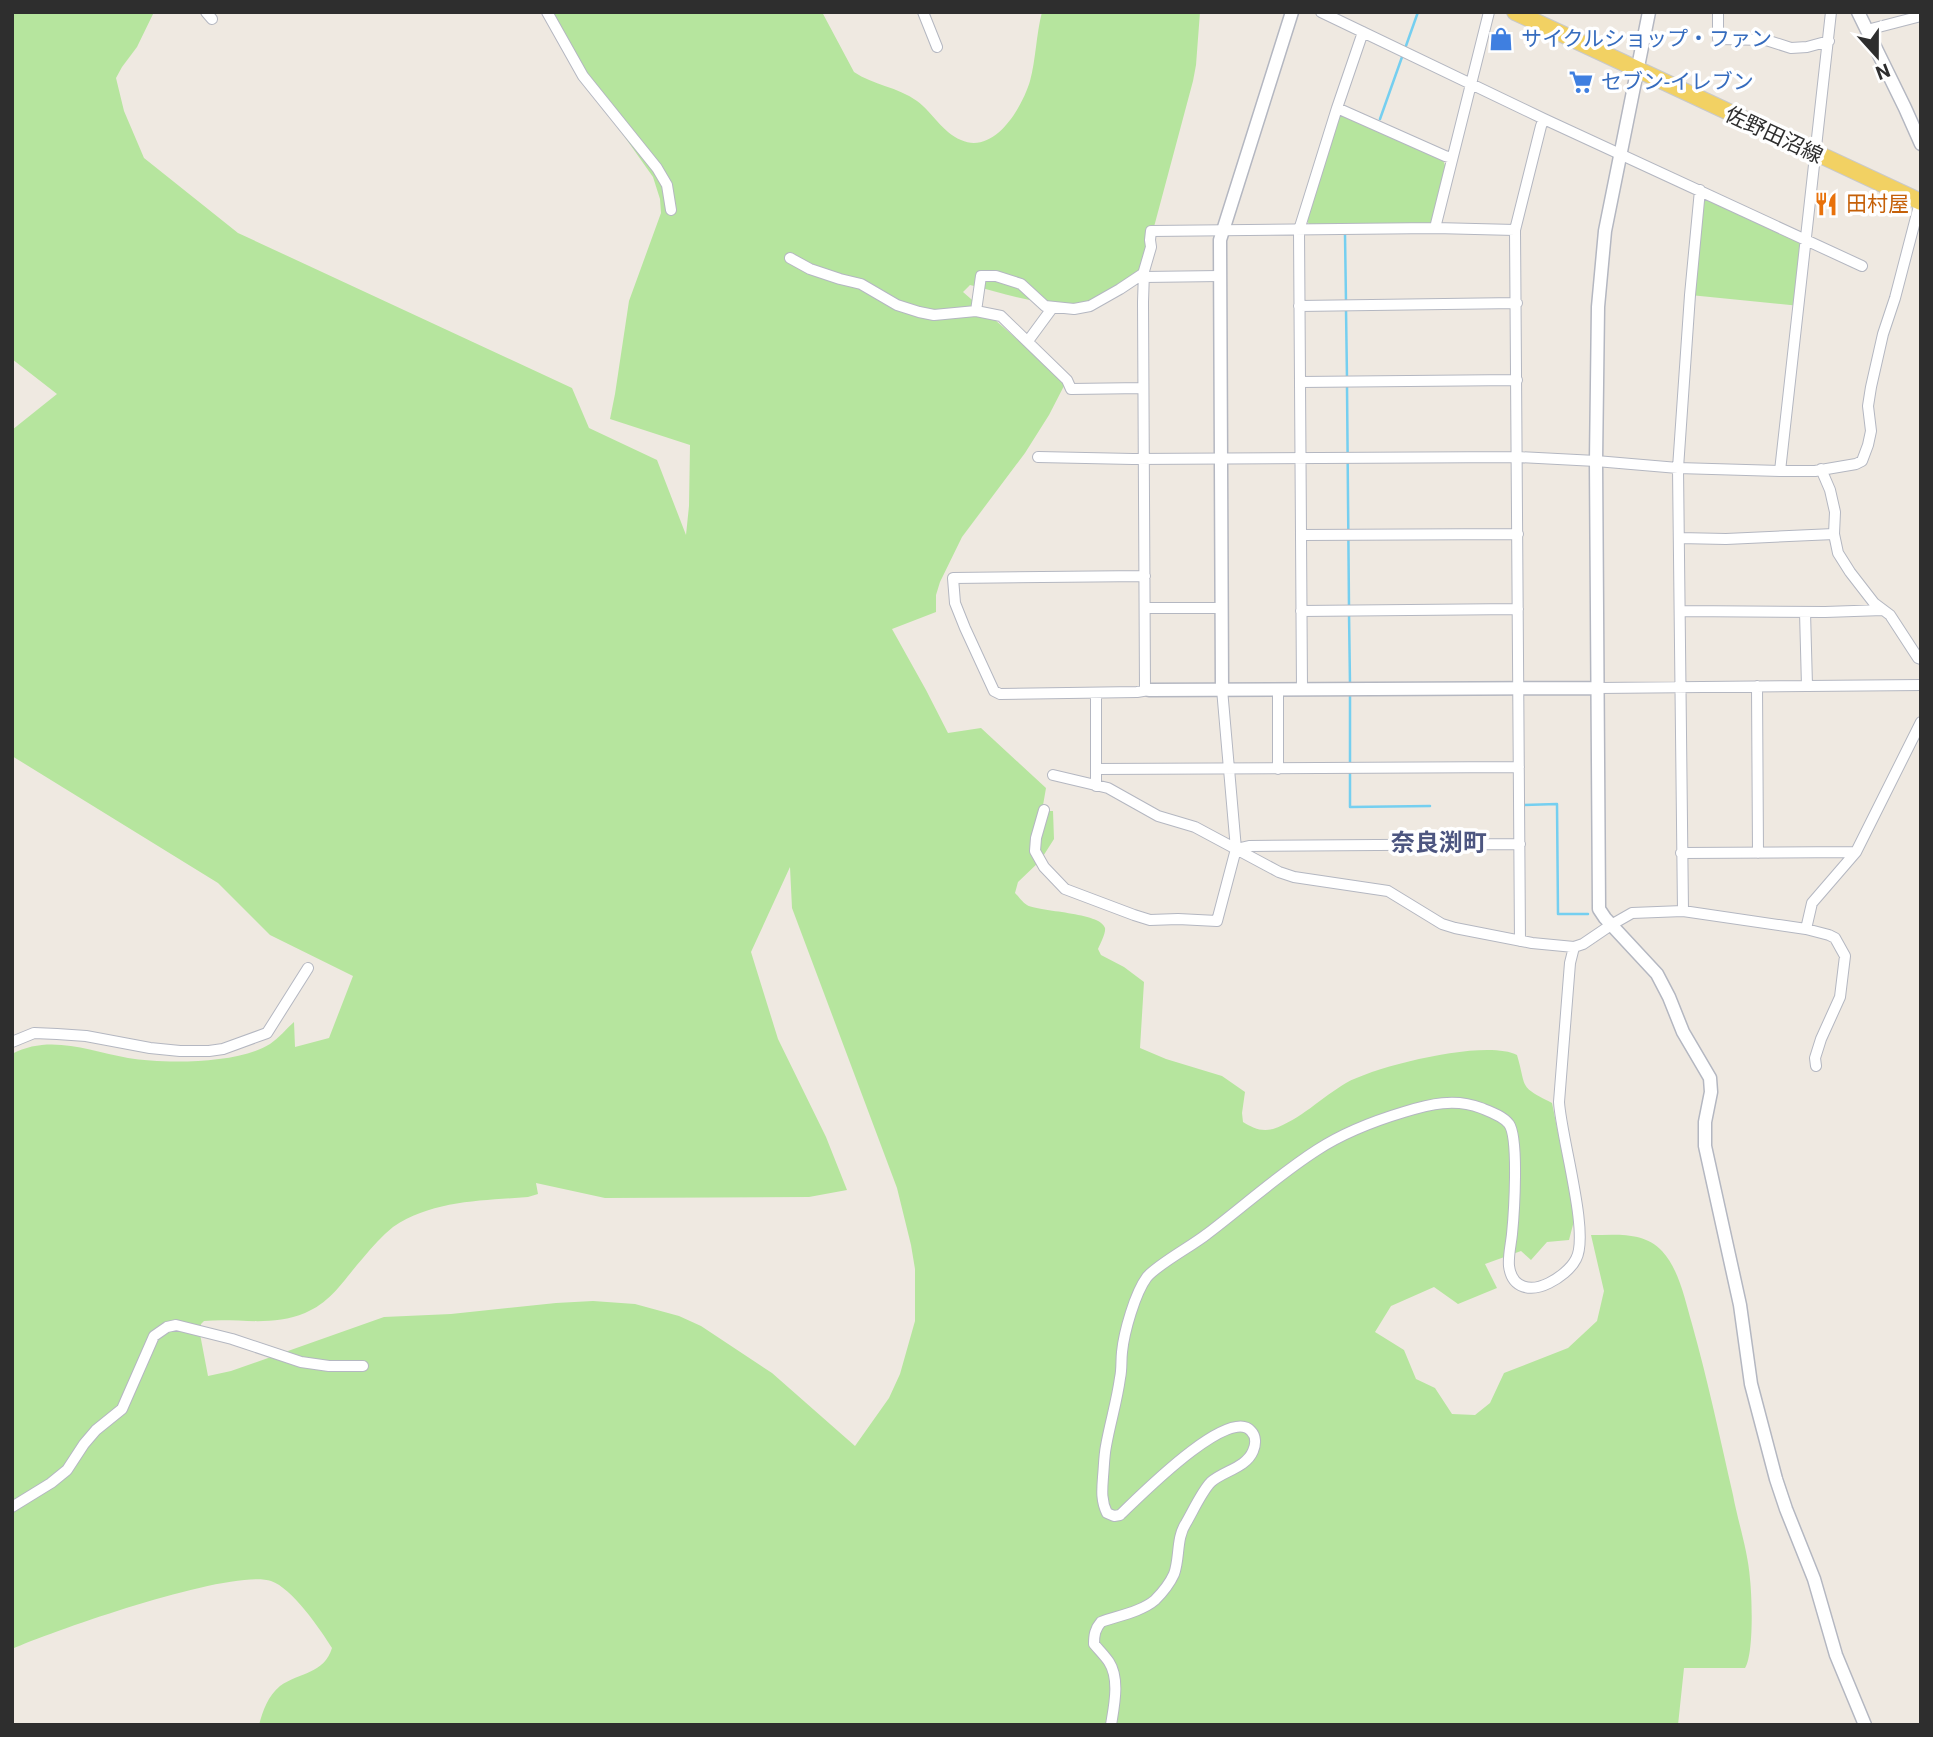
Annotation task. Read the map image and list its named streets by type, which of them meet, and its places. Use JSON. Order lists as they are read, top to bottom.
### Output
{
  "streets": {
    "main road": ["佐野田沼線"]
  },
  "districts": ["奈良渕町"],
  "places": {
    "shop": ["サイクルショップ・ファン"],
    "supermarket": ["セブン-イレブン"],
    "restaurant": ["田村屋"]
  },
  "north": "bottom"
}
